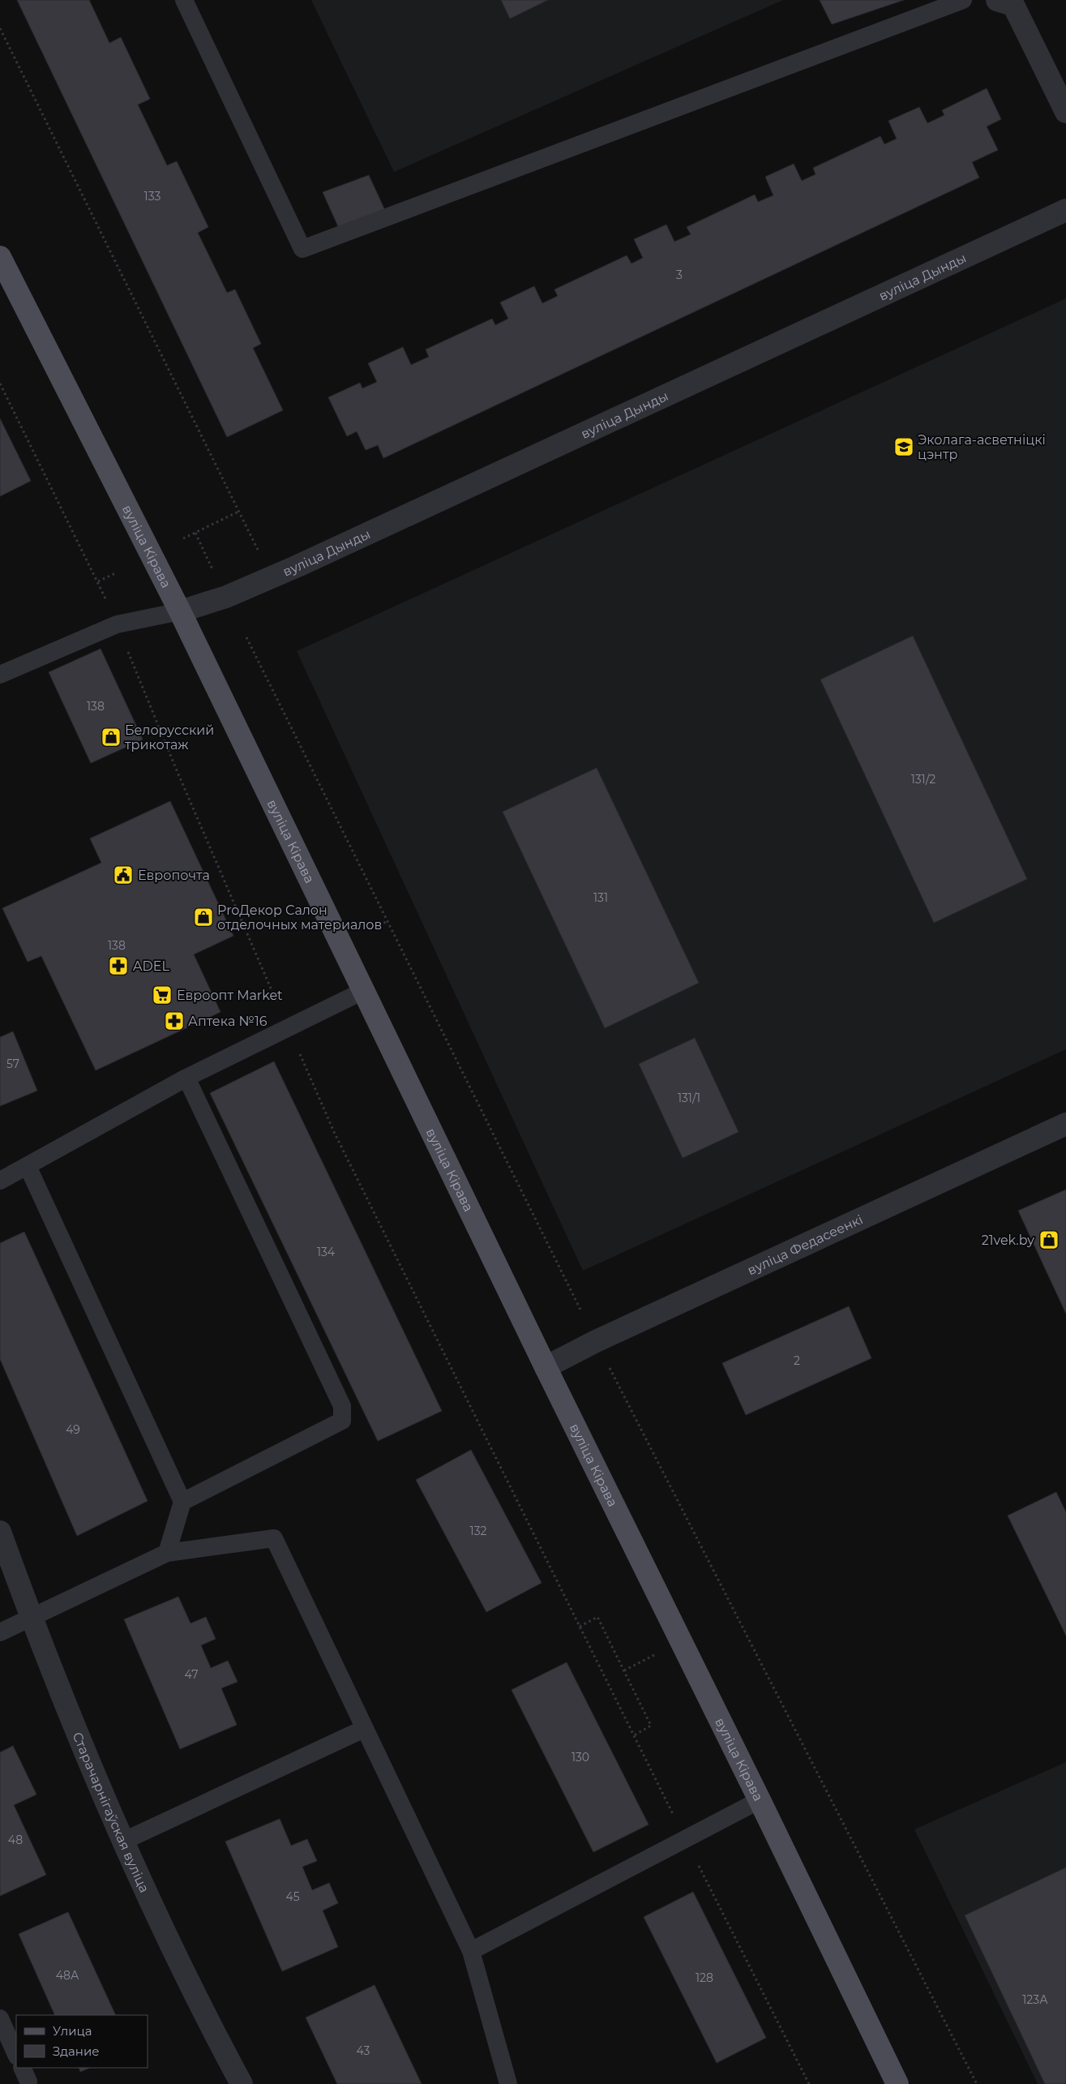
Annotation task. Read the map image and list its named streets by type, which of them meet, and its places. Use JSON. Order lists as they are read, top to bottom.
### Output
{
  "streets": {
    "main road": ["вуліца Кірава"],
    "street": ["вуліца Дынды", "вуліца Федасеенкі", "Старачарнігаўская вуліца"]
  },
  "crossings": [
    ["вуліца Дынды", "вуліца Кірава"],
    ["вуліца Кірава", "вуліца Федасеенкі"]
  ],
  "places": {
    "school or university": ["Эколага-асветніцкі цэнтр"],
    "shop": ["Белорусский трикотаж", "ProДекор Салон отделочных материалов", "21vek.by"],
    "public building": ["Европочта"],
    "pharmacy": ["ADEL", "Аптека №16"],
    "supermarket": ["Евроопт Market"]
  },
  "house_numbers": [
    "133",
    "3",
    "138",
    "131/2",
    "131",
    "138",
    "57",
    "131/1",
    "134",
    "2",
    "49",
    "132",
    "47",
    "130",
    "48",
    "45",
    "48А",
    "128",
    "123А",
    "43"
  ],
  "legend": ["Улица", "Здание"]
}
